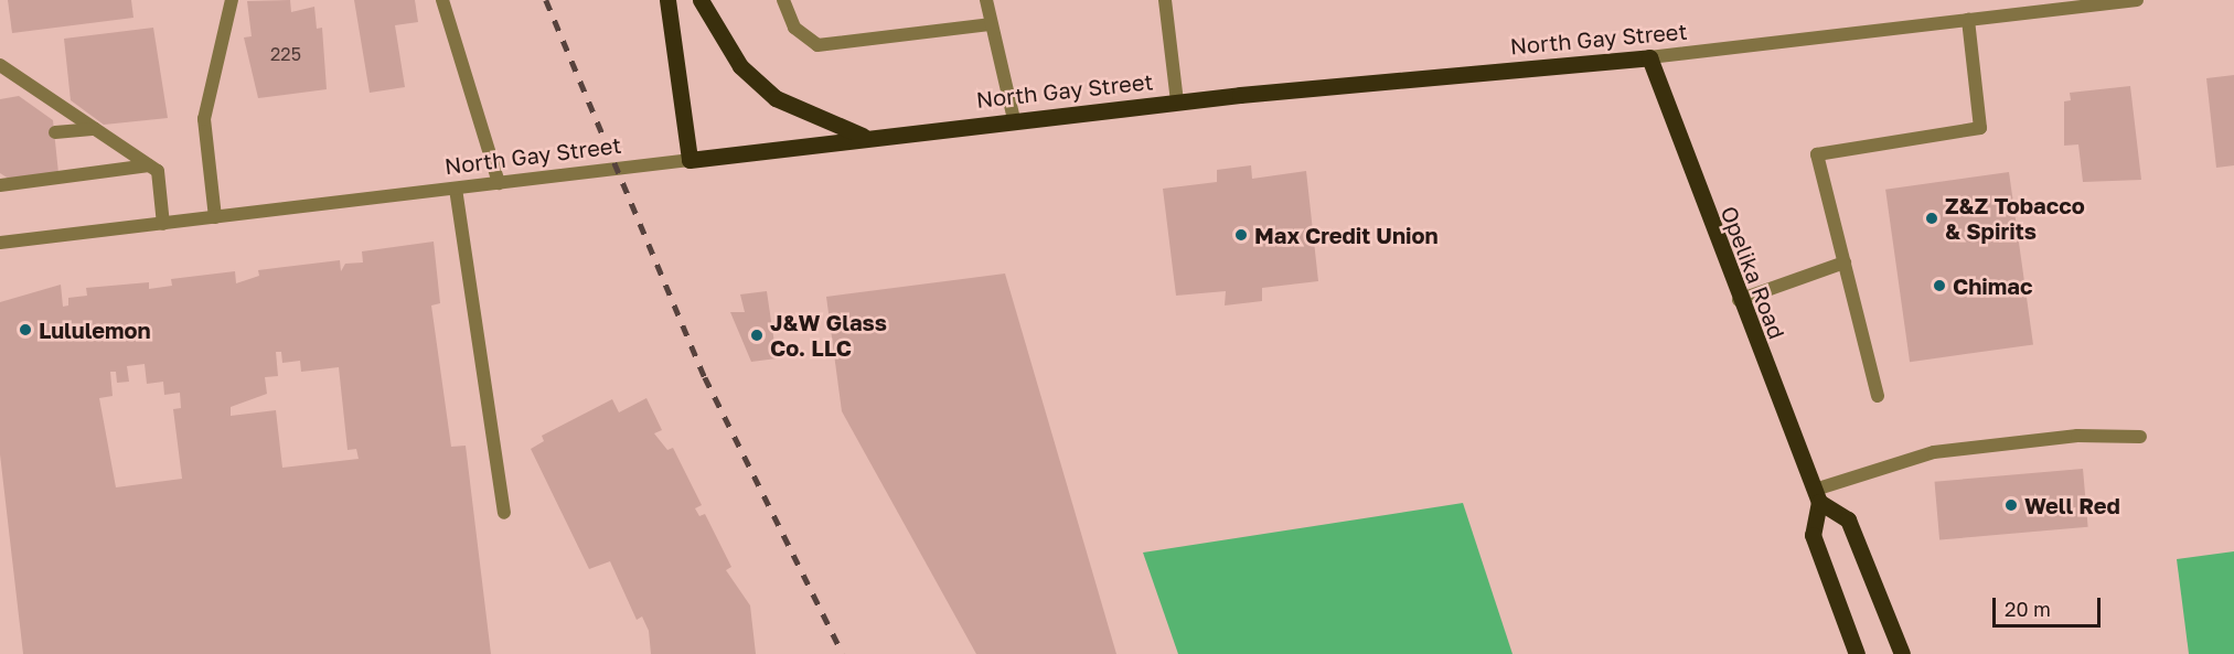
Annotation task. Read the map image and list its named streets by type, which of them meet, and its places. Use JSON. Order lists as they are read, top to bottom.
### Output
{
  "streets": {
    "main road": ["North Gay Street", "Opelika Road"]
  },
  "crossings": [
    ["North Gay Street", "Opelika Road"]
  ],
  "places": [
    "Z&Z Tobacco & Spirits",
    "Max Credit Union",
    "Chimac",
    "Lululemon",
    "J&W Glass Co. LLC",
    "Well Red"
  ],
  "house_numbers": ["225"],
  "scale_bar": "20 m"
}
